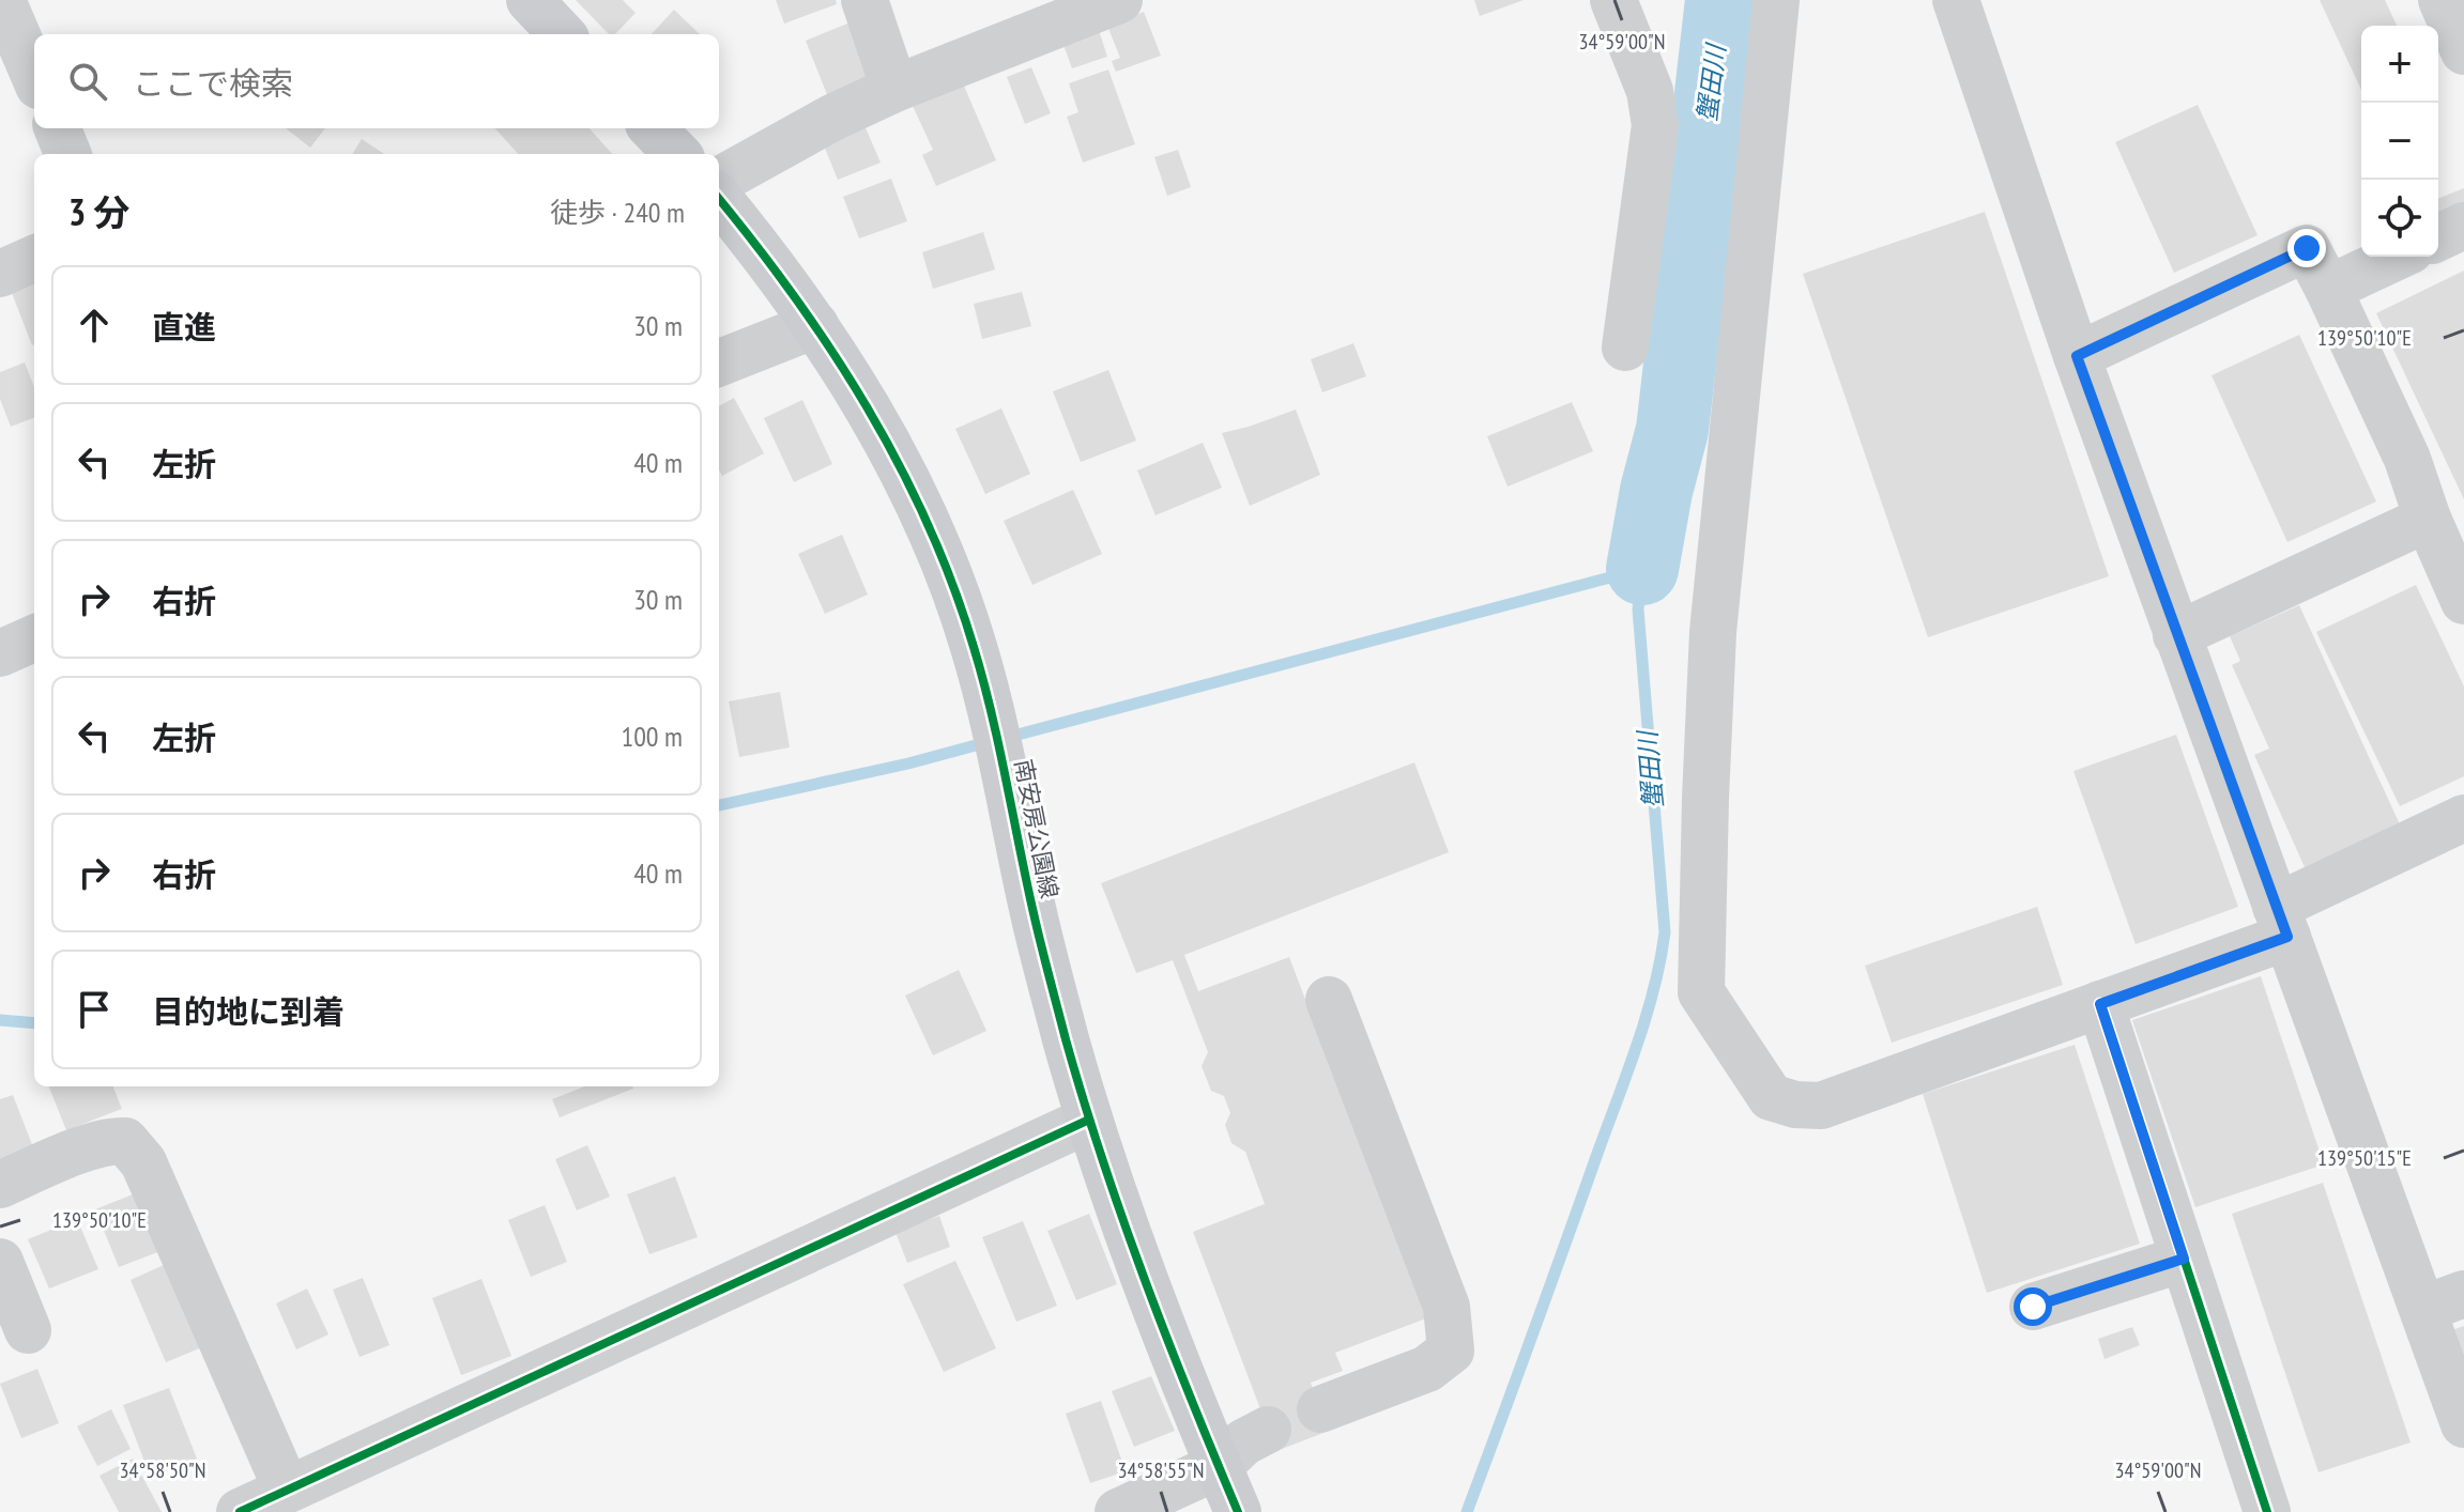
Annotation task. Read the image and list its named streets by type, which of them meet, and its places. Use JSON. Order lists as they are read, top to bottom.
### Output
{
  "streets": {
    "main road": ["南安房公園線"]
  },
  "water": ["蟹田川"],
  "page": {
    "map_buttons": ["+", "−"],
    "search": "ここで検索",
    "heading": ["3 分", "徒歩 · 240 m"],
    "list": [
      ["直進", "30 m"],
      ["左折", "40 m"],
      ["右折", "30 m"],
      ["左折", "100 m"],
      ["右折", "40 m"],
      "目的地に到着"
    ]
  },
  "coordinates": [
    "34°59'00\"N",
    "139°50'10\"E",
    "139°50'15\"E",
    "34°58'50\"N",
    "34°58'55\"N"
  ]
}
